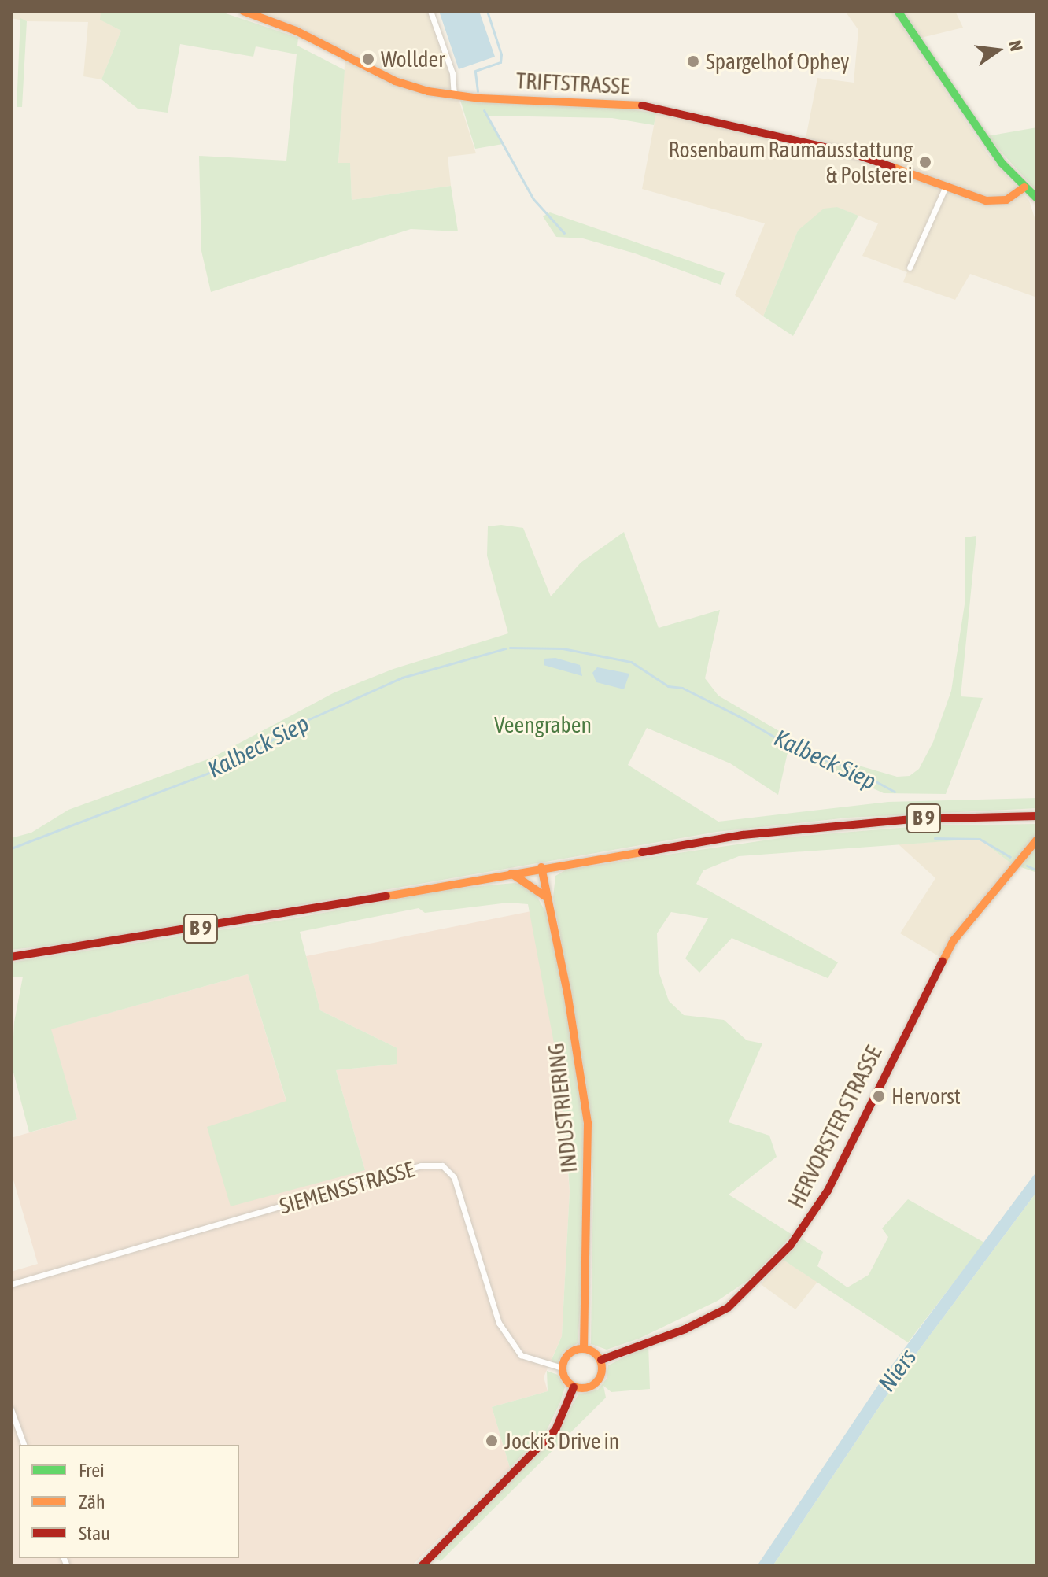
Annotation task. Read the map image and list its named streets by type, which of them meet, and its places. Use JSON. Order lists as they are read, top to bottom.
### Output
{
  "streets": {
    "street": [
      "TRIFTSTRASSE",
      "B 9",
      "INDUSTRIERING",
      "HERVORSTER STRASSE",
      "SIEMENSSTRASSE"
    ]
  },
  "crossings": [
    ["B 9", "INDUSTRIERING"],
    ["INDUSTRIERING", "HERVORSTER STRASSE"],
    ["INDUSTRIERING", "SIEMENSSTRASSE"],
    ["HERVORSTER STRASSE", "SIEMENSSTRASSE"]
  ],
  "water": ["Kalbeck Siep", "Niers"],
  "parks": ["Veengraben"],
  "places": [
    "Wollder",
    "Spargelhof Ophey",
    "Rosenbaum Raumausstattung & Polsterei",
    "Hervorst",
    "Jocki´s Drive in"
  ],
  "legend": ["Frei", "Zäh", "Stau"],
  "north": "right"
}
